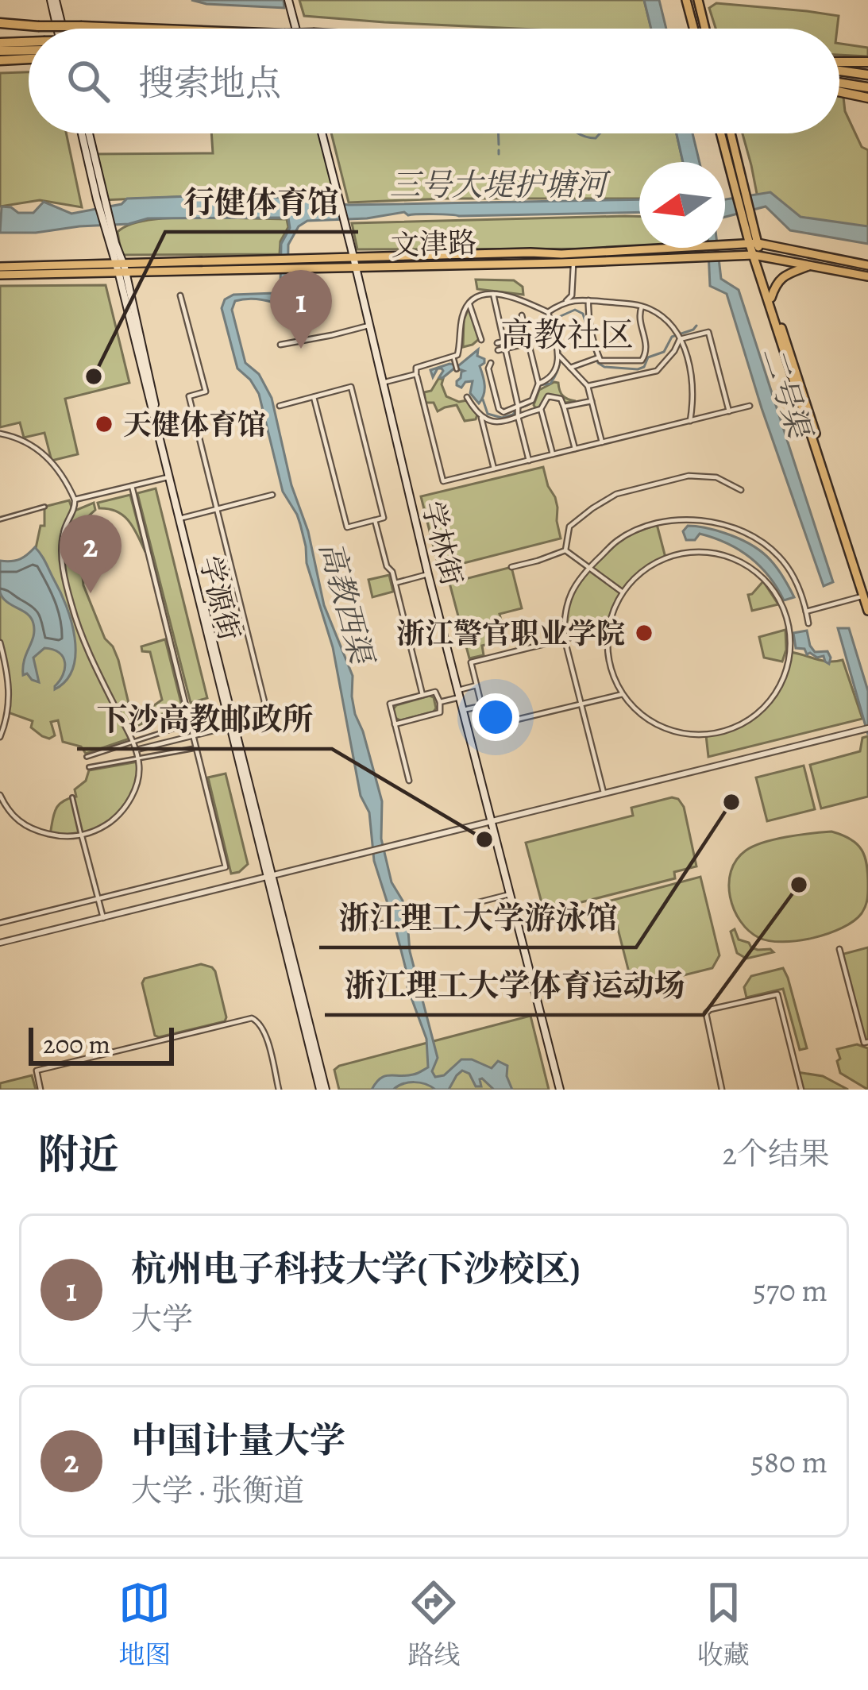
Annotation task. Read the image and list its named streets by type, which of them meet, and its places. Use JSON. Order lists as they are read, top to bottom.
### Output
{
  "streets": {
    "main road": ["文津路", "学林街", "学源街"]
  },
  "crossings": [
    ["文津路", "学林街"],
    ["文津路", "学源街"]
  ],
  "districts": ["高教社区"],
  "water": ["三号大堤护塘河", "二号渠", "高教西渠"],
  "places": [
    "行健体育馆",
    "天健体育馆",
    "浙江警官职业学院",
    "浙江理工大学游泳馆",
    "下沙高教邮政所",
    "浙江理工大学体育运动场"
  ],
  "scale_bar": "200 m",
  "north": "left",
  "page": {
    "search": "搜索地点",
    "pins": ["1", "2"],
    "scale": "200 m",
    "heading": ["附近", "2个结果"],
    "list": [
      {
        "mark": "1",
        "name": "杭州电子科技大学(下沙校区)",
        "note": "大学",
        "value": "570 m"
      },
      {
        "mark": "2",
        "name": "中国计量大学",
        "note": "大学 · 张衡道",
        "value": "580 m"
      }
    ],
    "nav": ["地图", "路线", "收藏"]
  }
}
